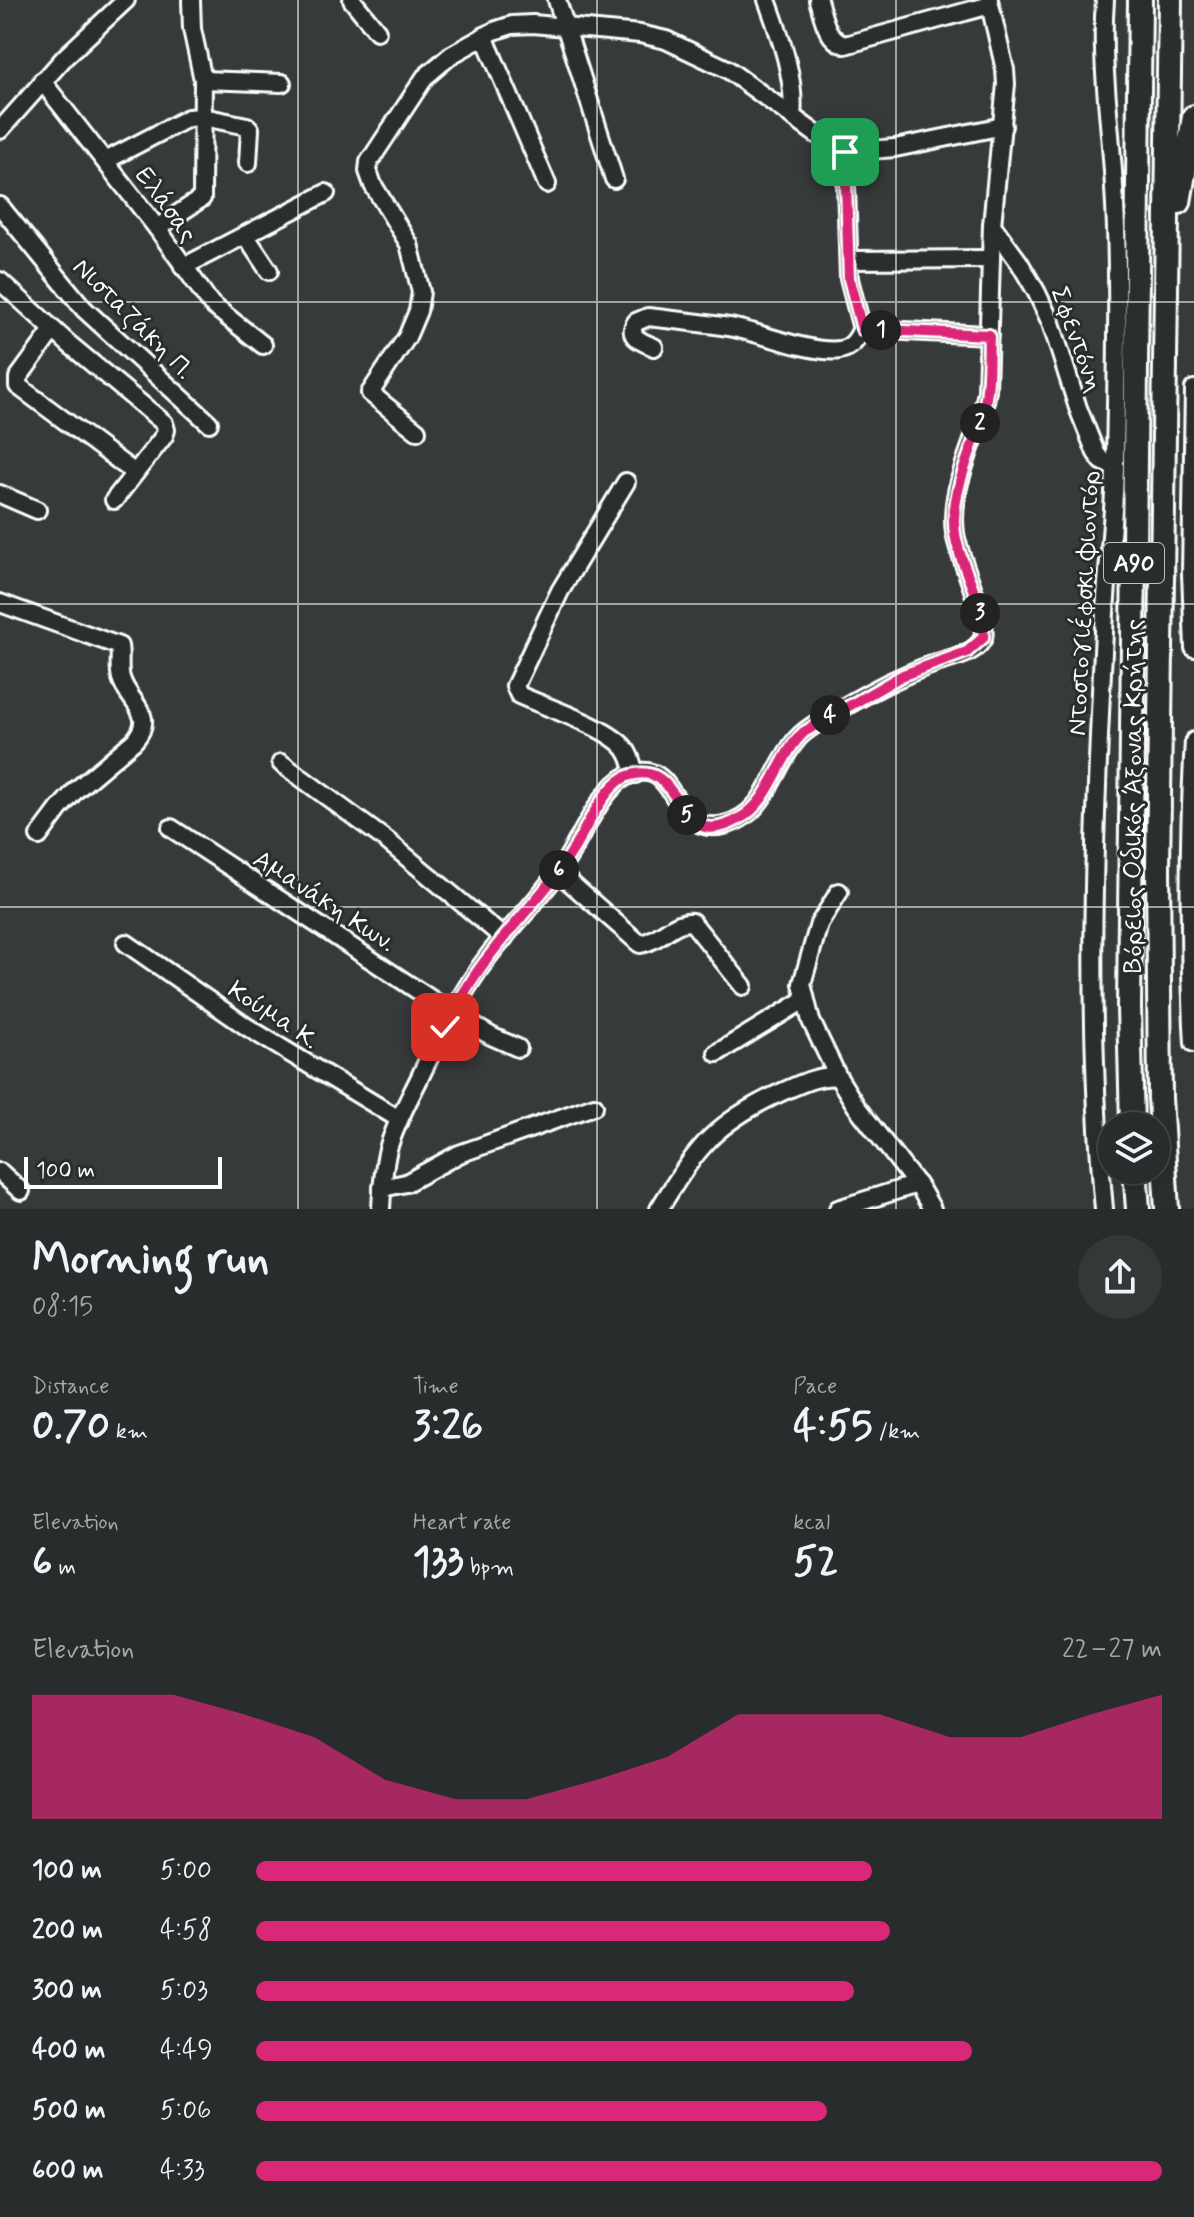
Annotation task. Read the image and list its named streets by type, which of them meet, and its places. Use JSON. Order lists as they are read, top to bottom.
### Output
{
  "streets": {
    "highway": ["Α90", "Βόρειος Οδικός Άξονας Κρήτης"],
    "street": [
      "Ελάσας",
      "Νισταζάκη Π.",
      "Σφεντόνη",
      "Ντοστογιέφσκι Φιοντόρ",
      "Αμανάκη Κων.",
      "Κούμα Κ."
    ]
  },
  "crossings": [
    ["Σφεντόνη", "Ντοστογιέφσκι Φιοντόρ"]
  ],
  "scale_bar": "100 m",
  "page": {
    "pins": [
      "1",
      "2",
      "3",
      "4",
      "5",
      "6"
    ],
    "scale": "100 m",
    "heading": ["Morning run", "08:15"],
    "stats": [
      ["Distance", "0.70 km"],
      ["Time", "3:26"],
      ["Pace", "4:55 /km"],
      ["Elevation", "6 m"],
      ["Heart rate", "133 bpm"],
      ["kcal", "52"]
    ],
    "chart": ["Elevation", "22–27 m"],
    "list": [
      {
        "name": "100 m",
        "note": "5:00"
      },
      {
        "name": "200 m",
        "note": "4:58"
      },
      {
        "name": "300 m",
        "note": "5:03"
      },
      {
        "name": "400 m",
        "note": "4:49"
      },
      {
        "name": "500 m",
        "note": "5:06"
      },
      {
        "name": "600 m",
        "note": "4:33"
      }
    ]
  }
}
